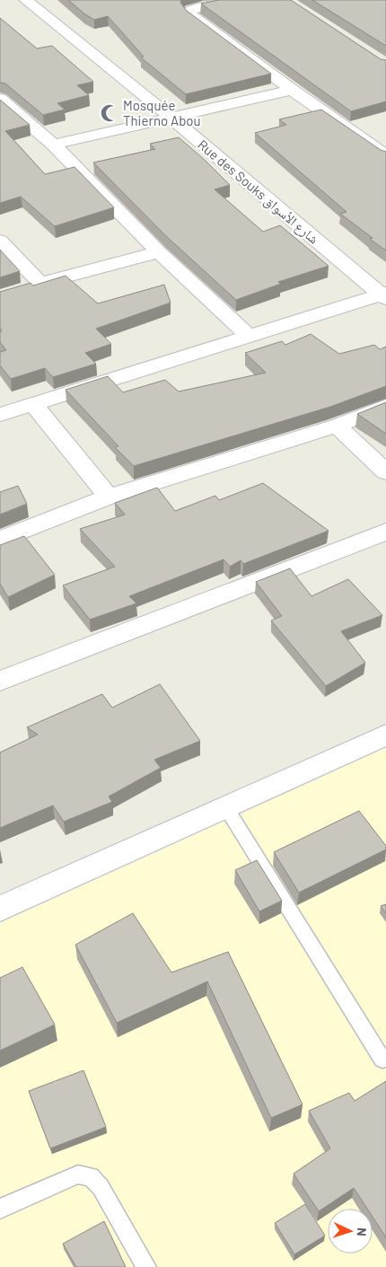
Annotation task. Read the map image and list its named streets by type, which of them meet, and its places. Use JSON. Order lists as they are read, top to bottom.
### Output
{
  "streets": {
    "street": ["Rue des Souks شارع الأسواق"]
  },
  "places": {
    "mosque": ["Mosquée Thierno Abou"]
  },
  "north": "right"
}
